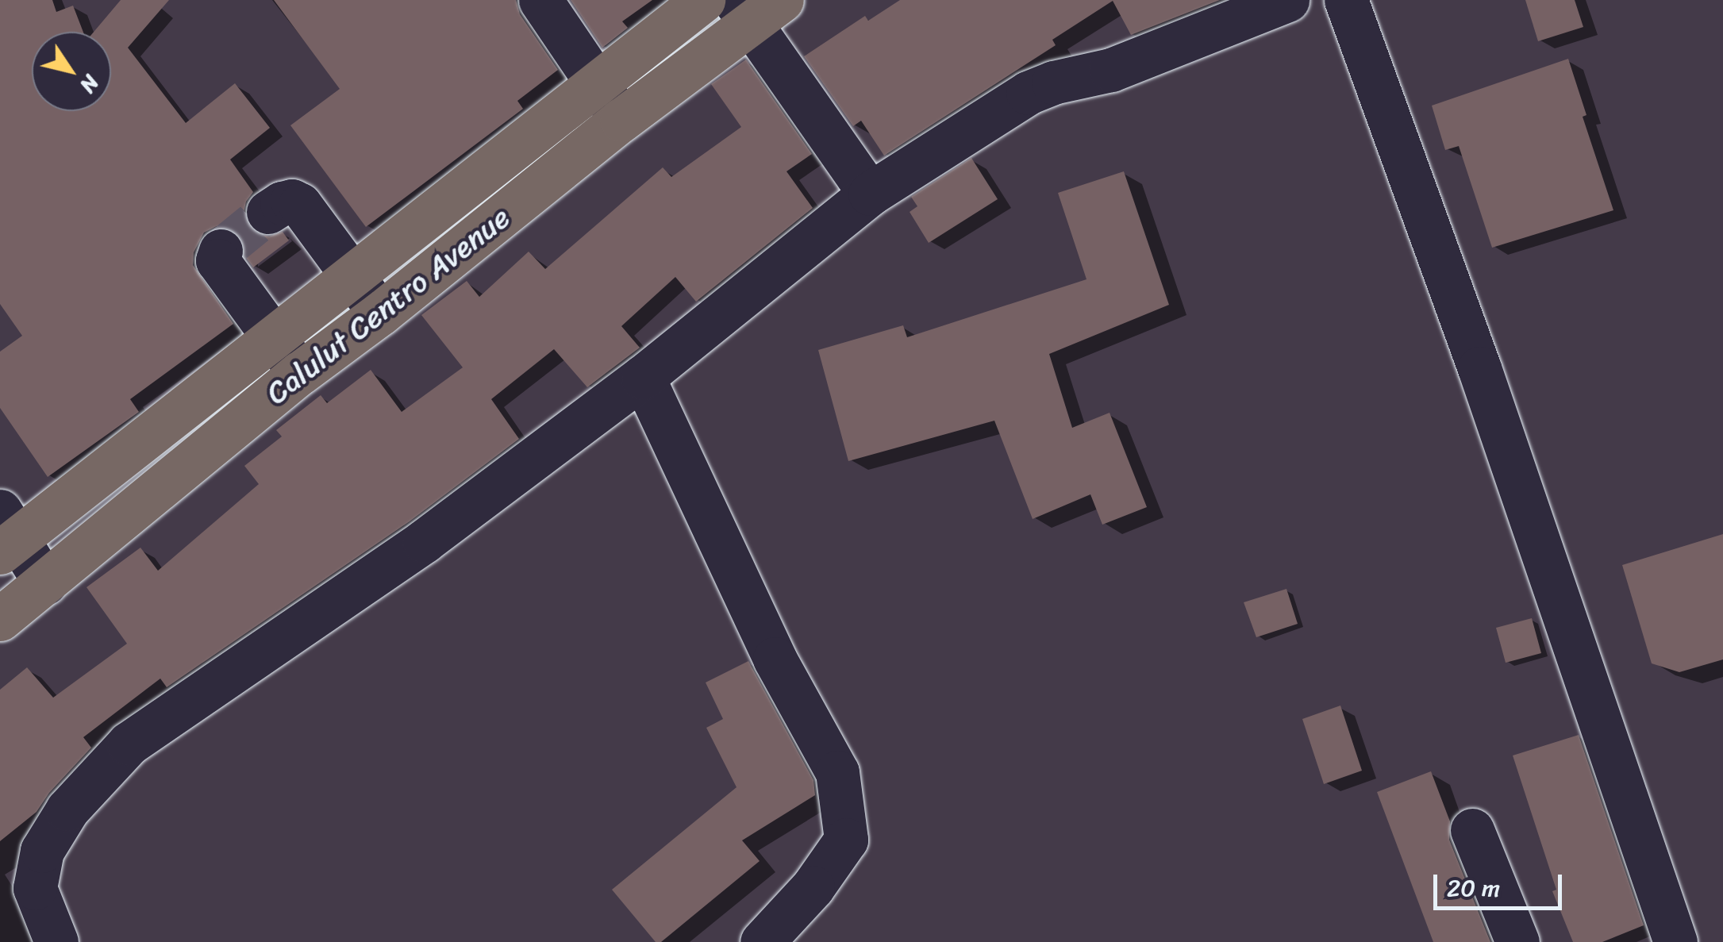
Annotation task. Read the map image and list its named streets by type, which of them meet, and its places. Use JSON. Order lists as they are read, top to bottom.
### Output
{
  "streets": {
    "main road": ["Calulut Centro Avenue"]
  },
  "scale_bar": "20 m",
  "north": "bottom right"
}
